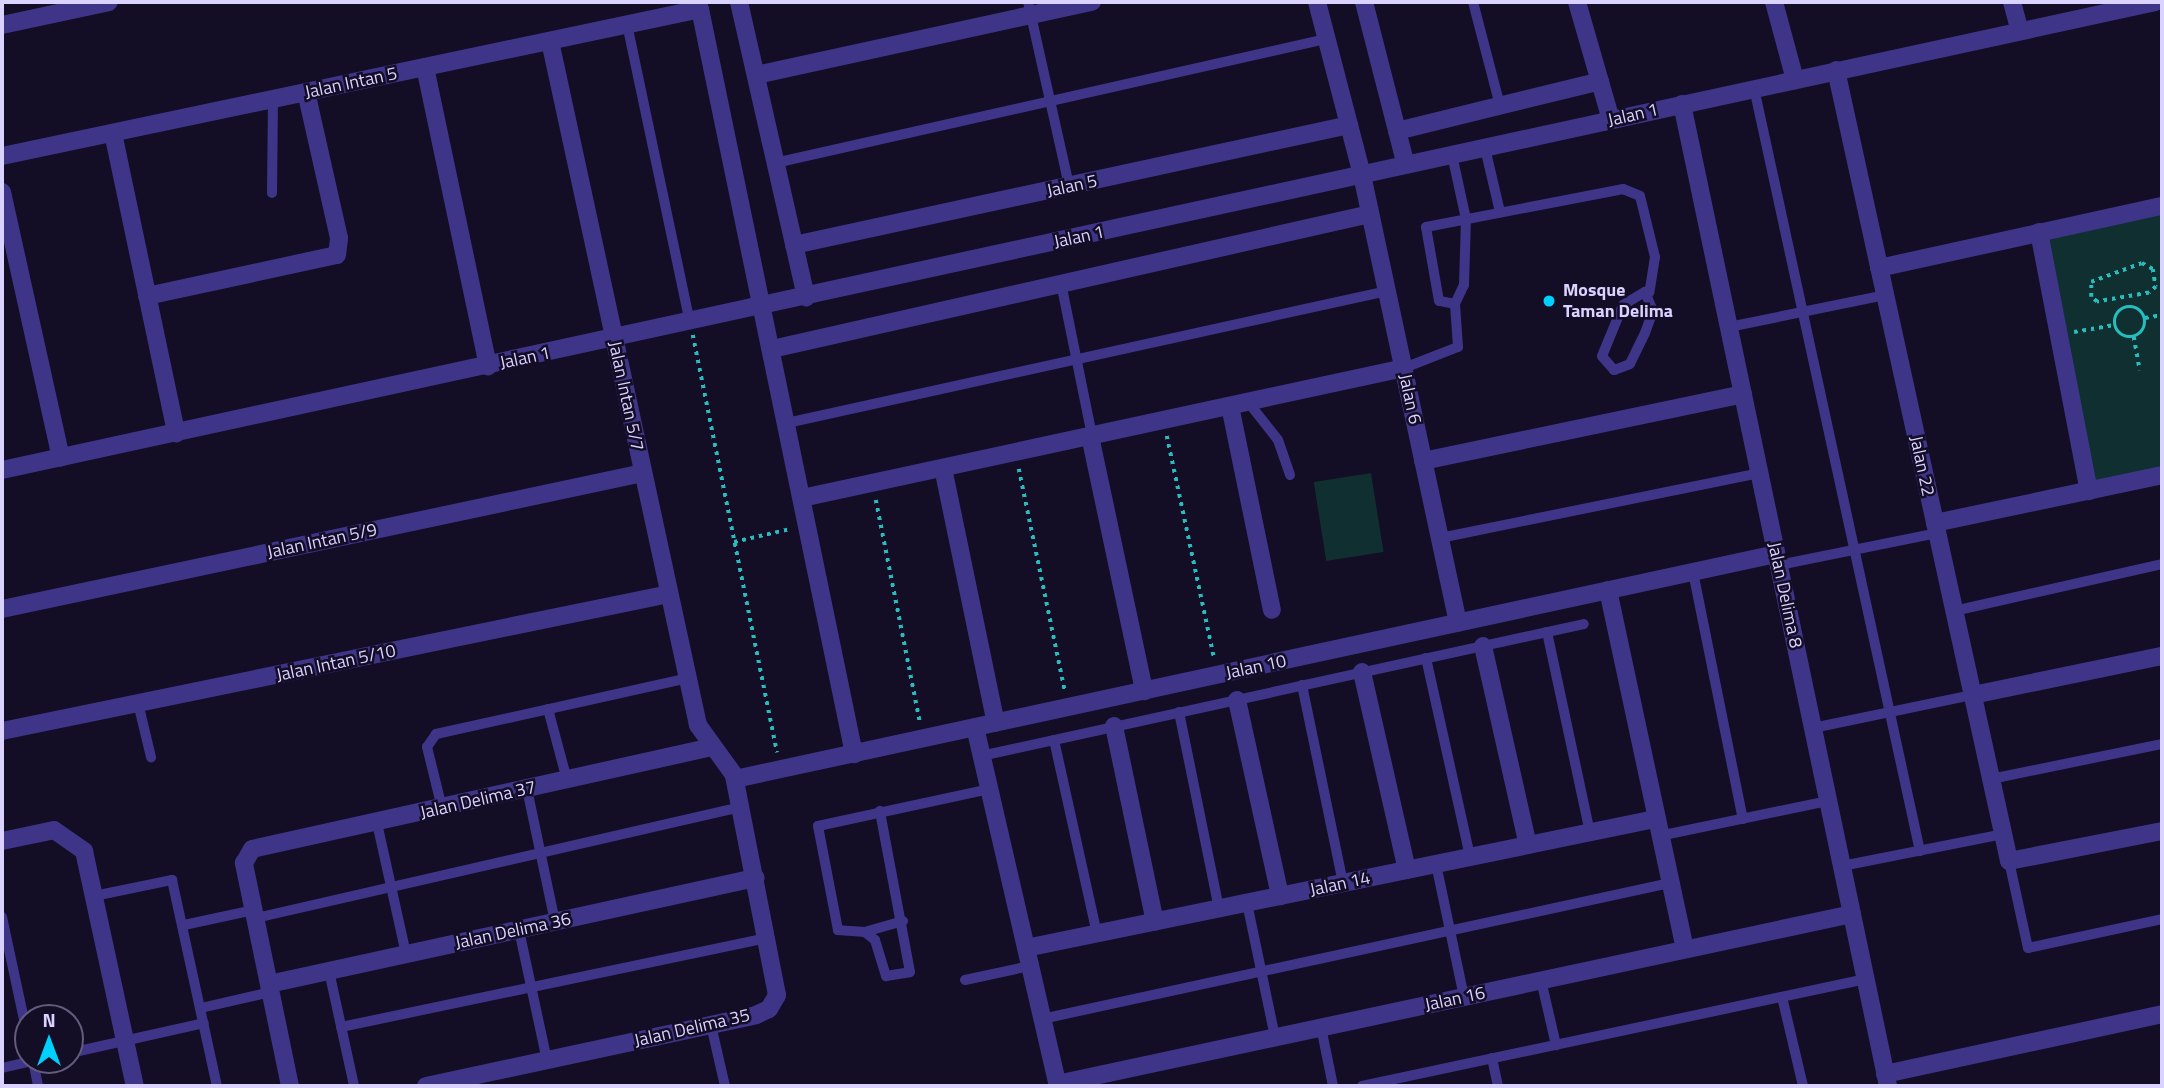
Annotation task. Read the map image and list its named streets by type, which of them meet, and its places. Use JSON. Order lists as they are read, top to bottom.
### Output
{
  "streets": {
    "street": [
      "Jalan Intan 5",
      "Jalan 1",
      "Jalan 5",
      "Jalan Intan 5/7",
      "Jalan 6",
      "Jalan 22",
      "Jalan Intan 5/9",
      "Jalan Delima 8",
      "Jalan Intan 5/10",
      "Jalan 10",
      "Jalan Delima 37",
      "Jalan 14",
      "Jalan Delima 36",
      "Jalan 16",
      "Jalan Delima 35"
    ]
  },
  "crossings": [
    ["Jalan Intan 5", "Jalan 1"],
    ["Jalan Intan 5", "Jalan Intan 5/7"],
    ["Jalan 1", "Jalan Intan 5/7"],
    ["Jalan 1", "Jalan 6"],
    ["Jalan 1", "Jalan 22"],
    ["Jalan 1", "Jalan Delima 8"],
    ["Jalan 5", "Jalan 6"],
    ["Jalan Intan 5/7", "Jalan Intan 5/9"],
    ["Jalan Intan 5/7", "Jalan Intan 5/10"],
    ["Jalan Intan 5/7", "Jalan Delima 37"],
    ["Jalan Intan 5/7", "Jalan Delima 35"],
    ["Jalan 6", "Jalan 10"],
    ["Jalan Delima 8", "Jalan 10"],
    ["Jalan Delima 8", "Jalan 16"],
    ["Jalan 10", "Jalan Delima 35"],
    ["Jalan Delima 37", "Jalan Delima 35"],
    ["Jalan Delima 36", "Jalan Delima 35"]
  ],
  "places": ["Mosque Taman Delima"],
  "north": "top"
}
